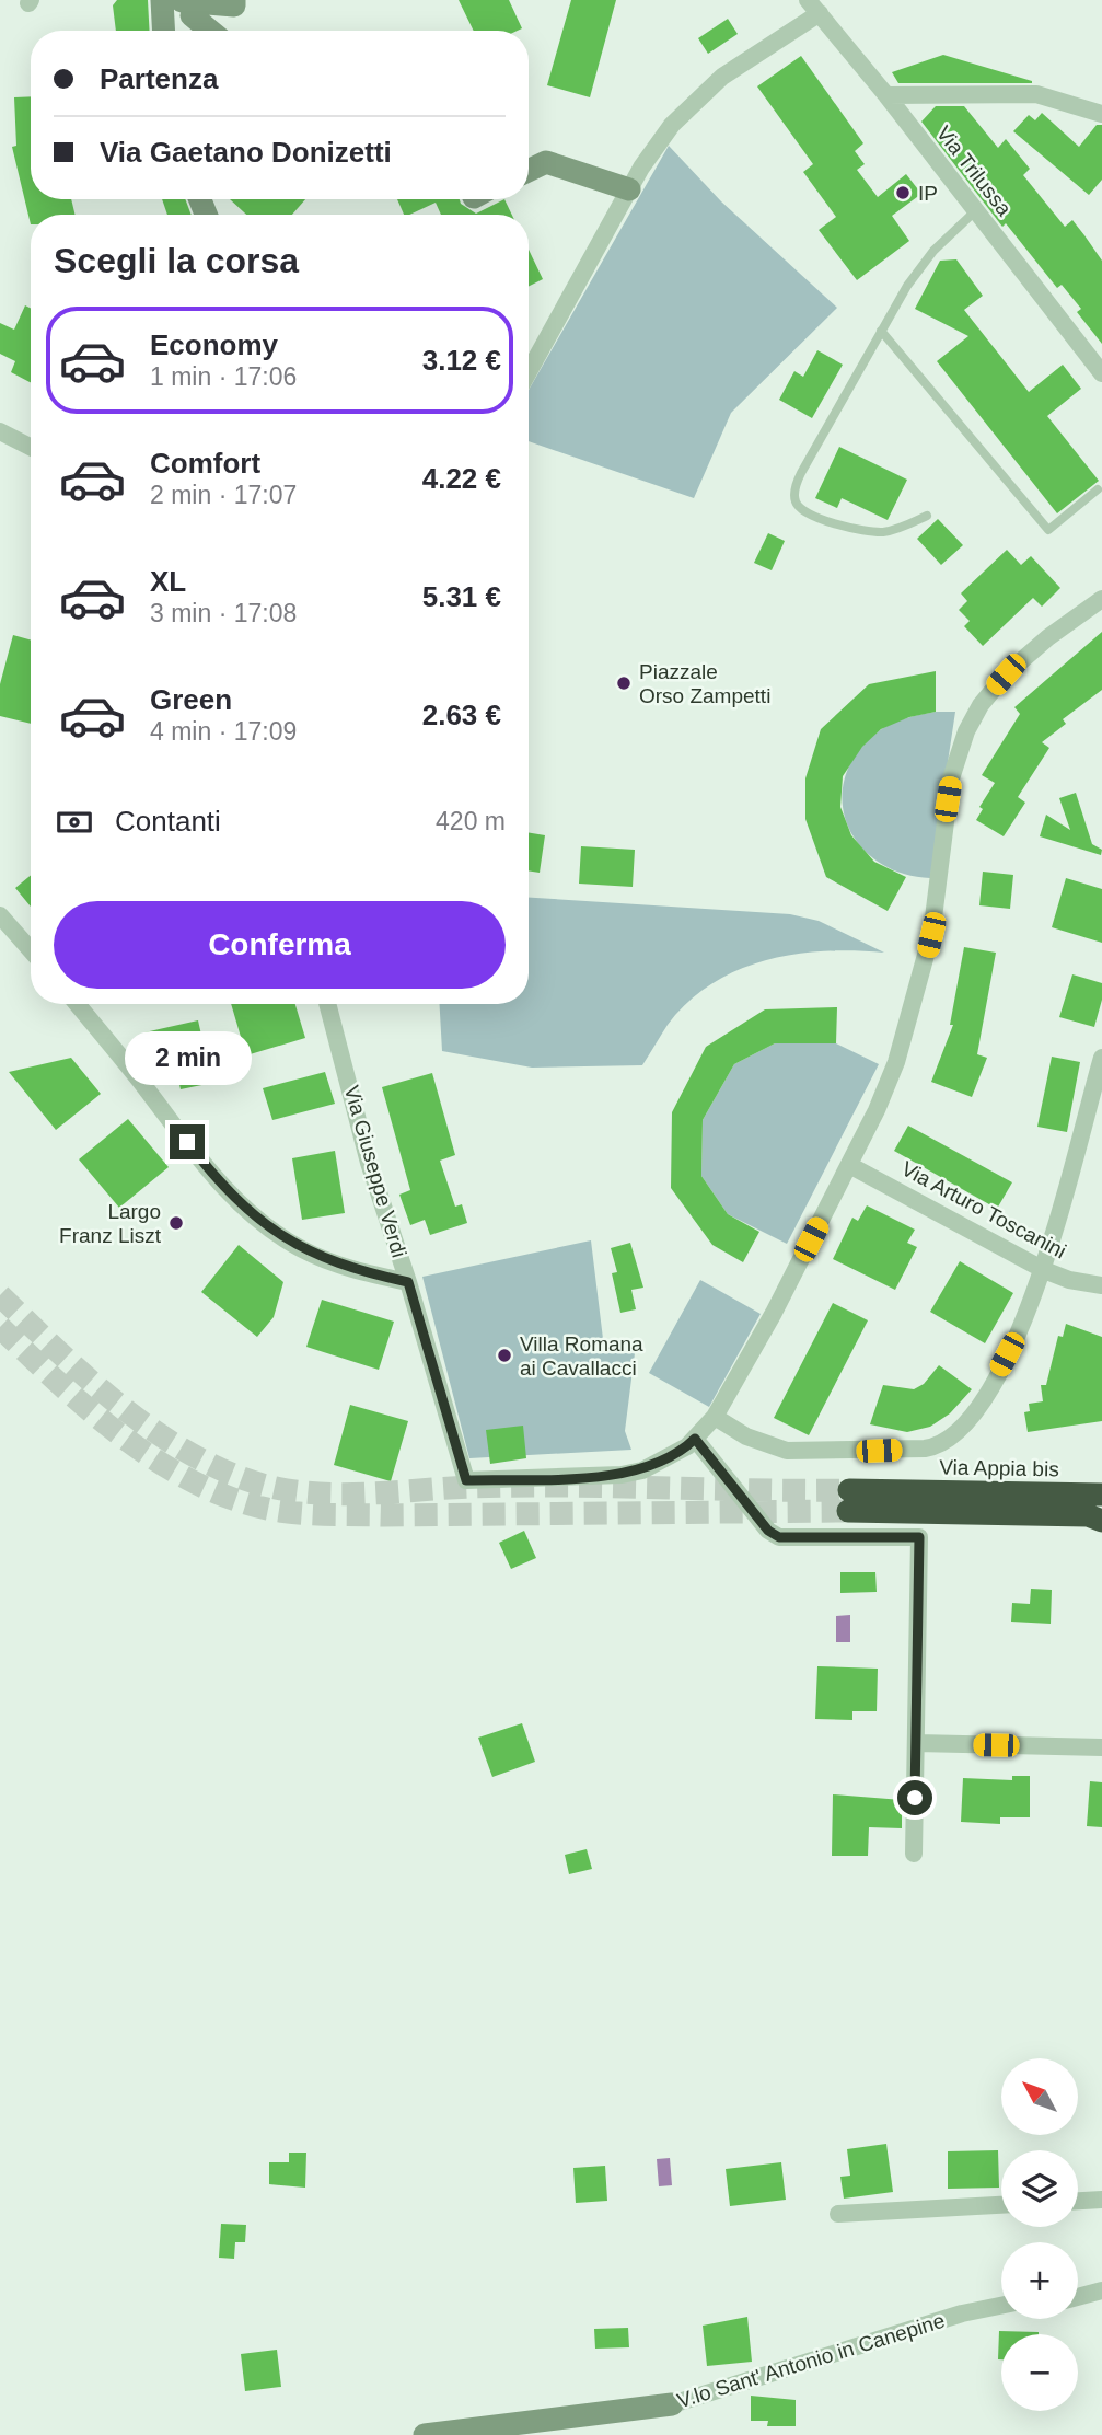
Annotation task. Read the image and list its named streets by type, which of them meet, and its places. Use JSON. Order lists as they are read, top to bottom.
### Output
{
  "streets": {
    "highway": ["Via Appia bis"],
    "main road": ["V.lo Sant' Antonio in Canepine"],
    "street": ["Via Trilussa", "Via Giuseppe Verdi", "Via Arturo Toscanini"]
  },
  "places": [
    "IP",
    "Piazzale Orso Zampetti",
    "Largo Franz Liszt",
    "Villa Romana ai Cavallacci"
  ],
  "north": "top left",
  "page": {
    "banner": ["Partenza", "Via Gaetano Donizetti"],
    "heading": "Scegli la corsa",
    "list": [
      {
        "name": "Economy",
        "note": "1 min · 17:06",
        "value": "3.12 €"
      },
      {
        "name": "Comfort",
        "note": "2 min · 17:07",
        "value": "4.22 €"
      },
      {
        "name": "XL",
        "note": "3 min · 17:08",
        "value": "5.31 €"
      },
      {
        "name": "Green",
        "note": "4 min · 17:09",
        "value": "2.63 €"
      }
    ],
    "pay": ["Contanti", "420 m"],
    "buttons": "Conferma",
    "bubble": "2 min",
    "map_buttons": ["+", "−"]
  }
}
